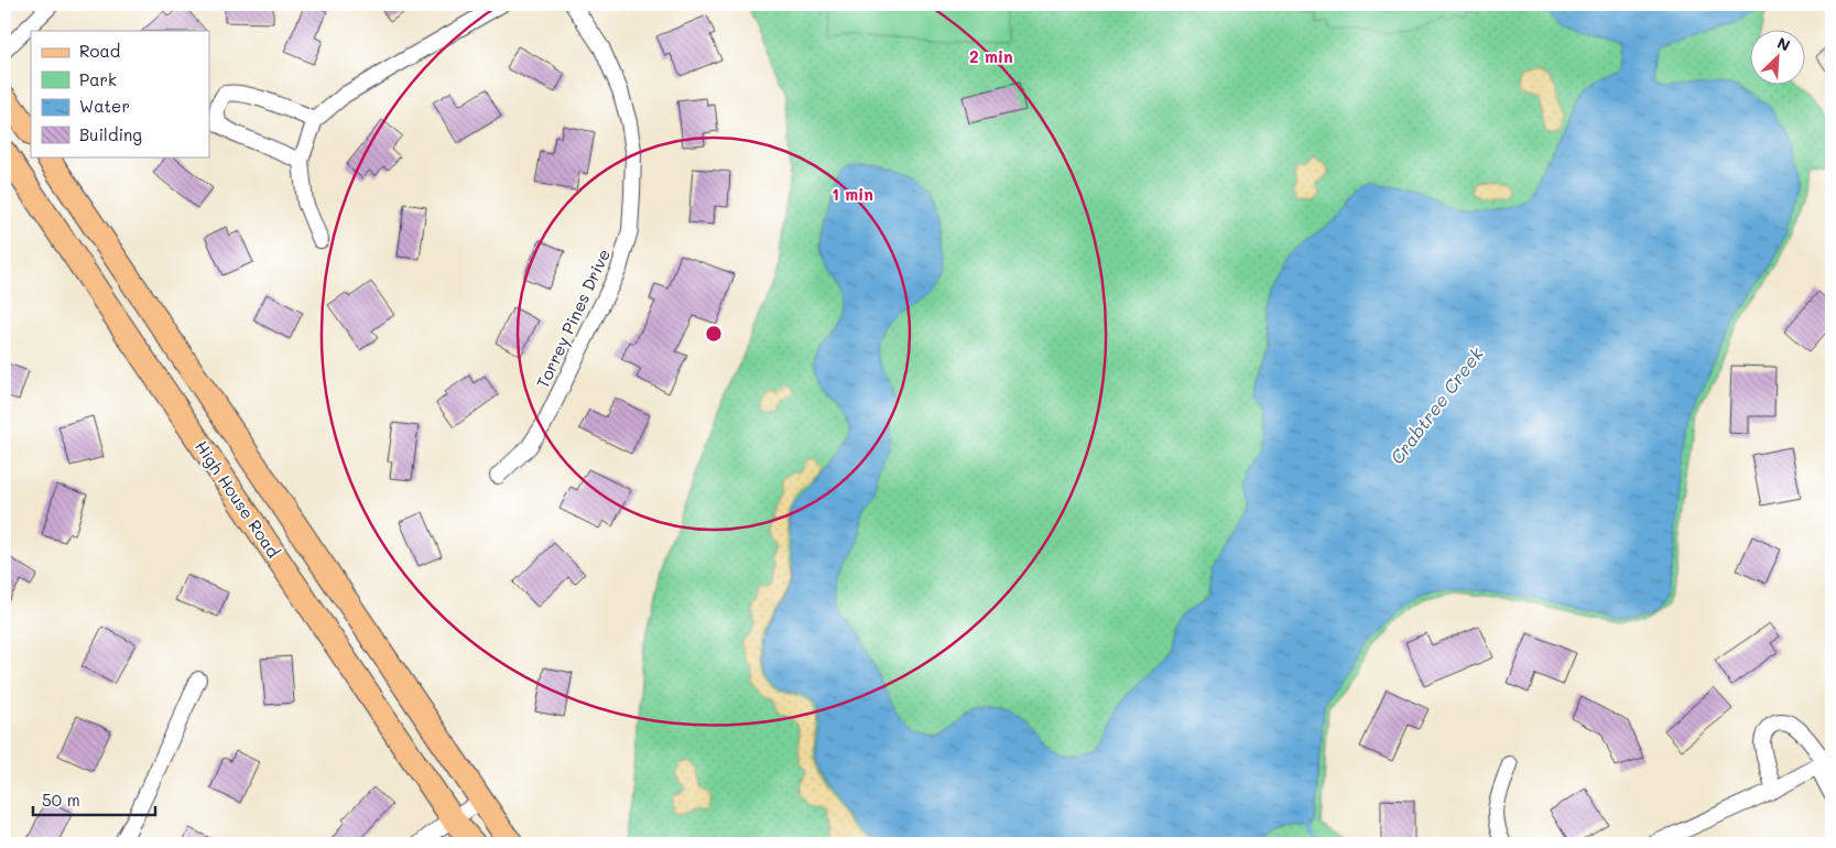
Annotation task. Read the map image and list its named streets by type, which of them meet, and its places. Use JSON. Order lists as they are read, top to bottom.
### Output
{
  "streets": {
    "main road": ["High House Road"],
    "street": ["Torrey Pines Drive"]
  },
  "water": ["Crabtree Creek"],
  "legend": [
    "Road",
    "Park",
    "Water",
    "Building"
  ],
  "scale_bar": "50 m",
  "north": "top right",
  "rings": ["2 min", "1 min"]
}
